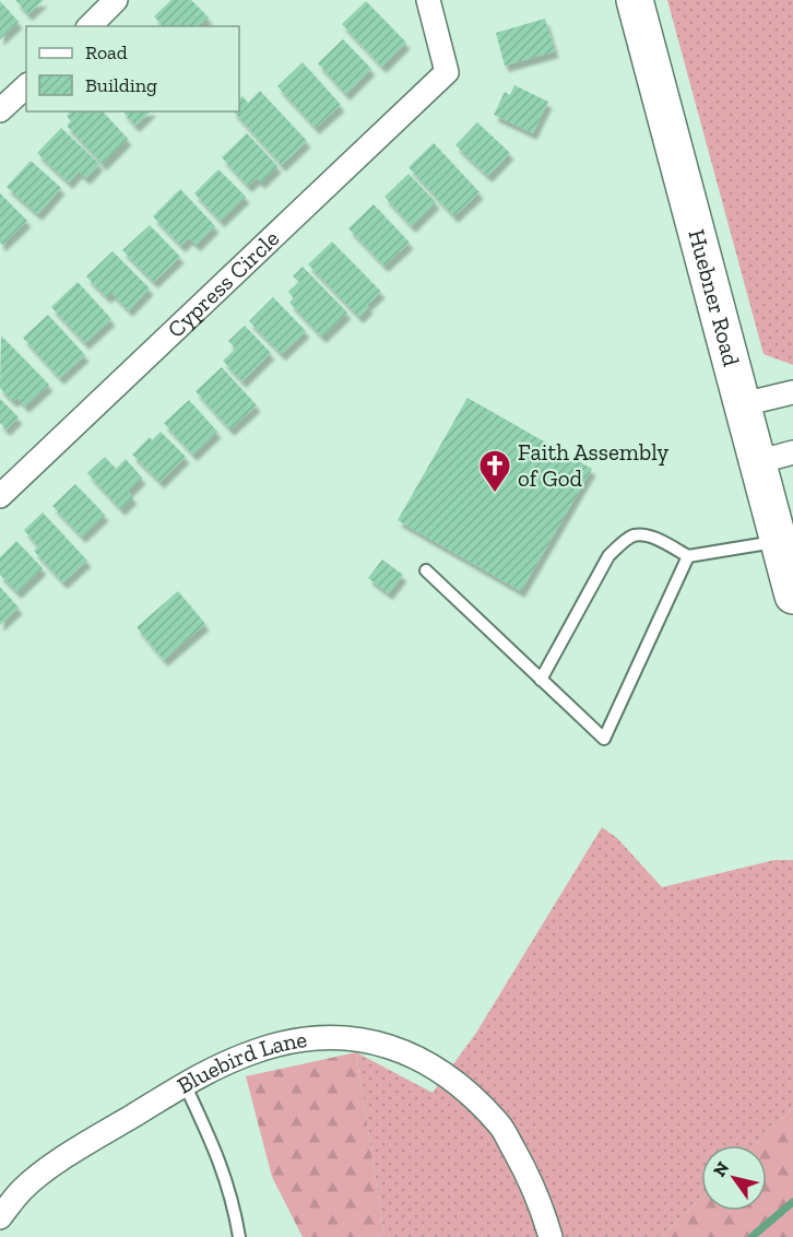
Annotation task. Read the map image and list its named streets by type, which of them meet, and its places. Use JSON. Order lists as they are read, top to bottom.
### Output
{
  "streets": {
    "main road": ["Huebner Road"],
    "street": ["Cypress Circle", "Bluebird Lane"]
  },
  "places": {
    "church": ["Faith Assembly of God"]
  },
  "legend": ["Road", "Building"],
  "north": "top left"
}
